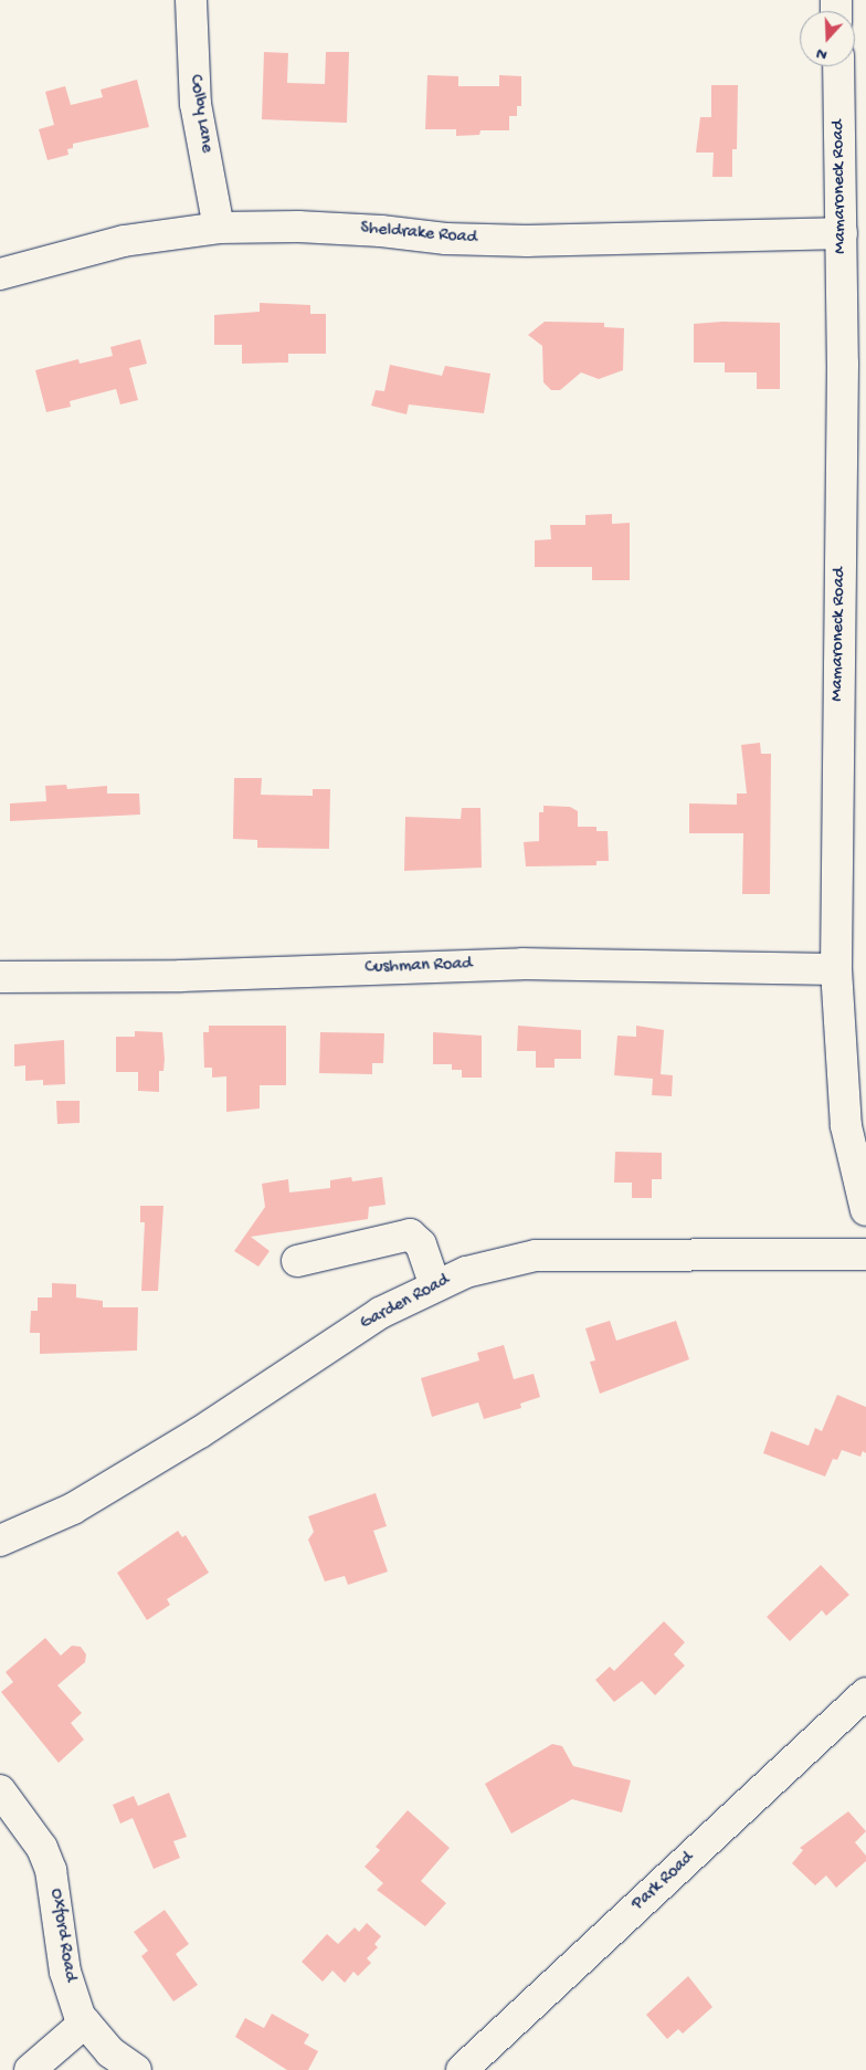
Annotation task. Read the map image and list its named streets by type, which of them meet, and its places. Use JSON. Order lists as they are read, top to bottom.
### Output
{
  "streets": {
    "street": [
      "Colby Lane",
      "Mamaroneck Road",
      "Sheldrake Road",
      "Cushman Road",
      "Garden Road",
      "Park Road",
      "Oxford Road"
    ]
  },
  "crossings": [
    ["Colby Lane", "Sheldrake Road"],
    ["Mamaroneck Road", "Sheldrake Road"],
    ["Mamaroneck Road", "Cushman Road"]
  ],
  "north": "bottom"
}
